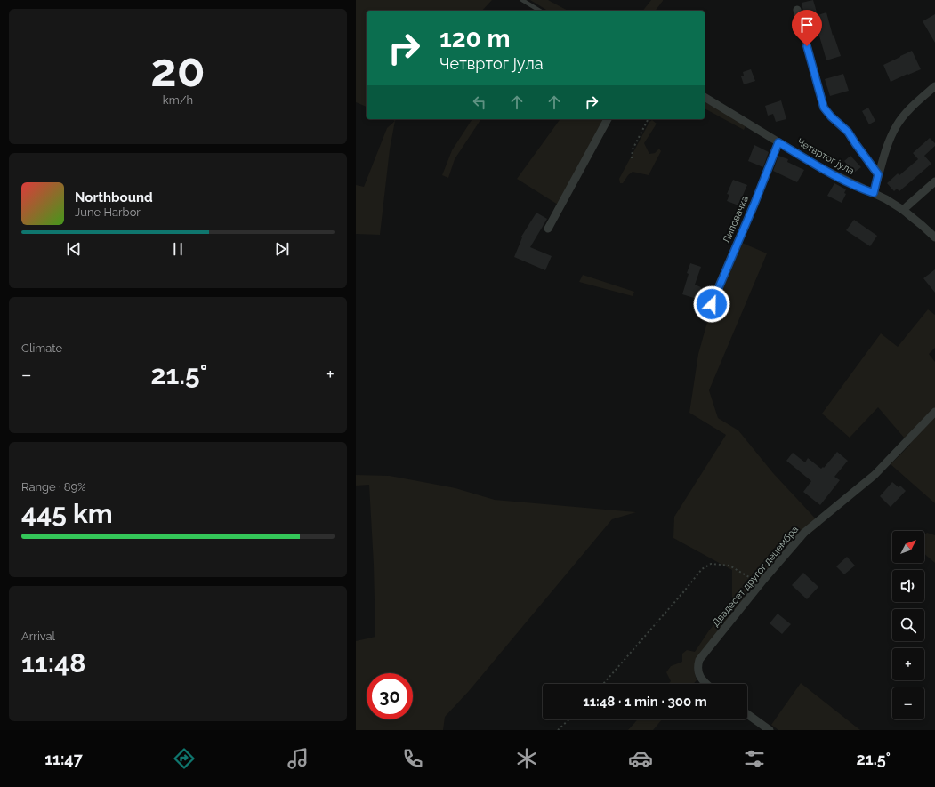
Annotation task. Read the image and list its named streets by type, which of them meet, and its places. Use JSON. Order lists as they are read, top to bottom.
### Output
{
  "streets": {
    "street": ["Четвртог јула", "Липовачка", "Двадесет другог децембра"]
  },
  "crossings": [
    ["Четвртог јула", "Липовачка"]
  ],
  "north": "top right",
  "page": {
    "tile": [
      ["20", "km/h"],
      "Climate",
      ["Range · 89%", "445 km"],
      ["Arrival", "11:48"]
    ],
    "turn": ["120 m", "Четвртог јула"],
    "song": ["Northbound", "June Harbor"],
    "heat": ["−", "21.5°", "+"],
    "map_buttons": ["+", "−"],
    "limit": "30",
    "trip": "11:48 · 1 min · 300 m",
    "tabs": ["11:47", "21.5°"]
  }
}
